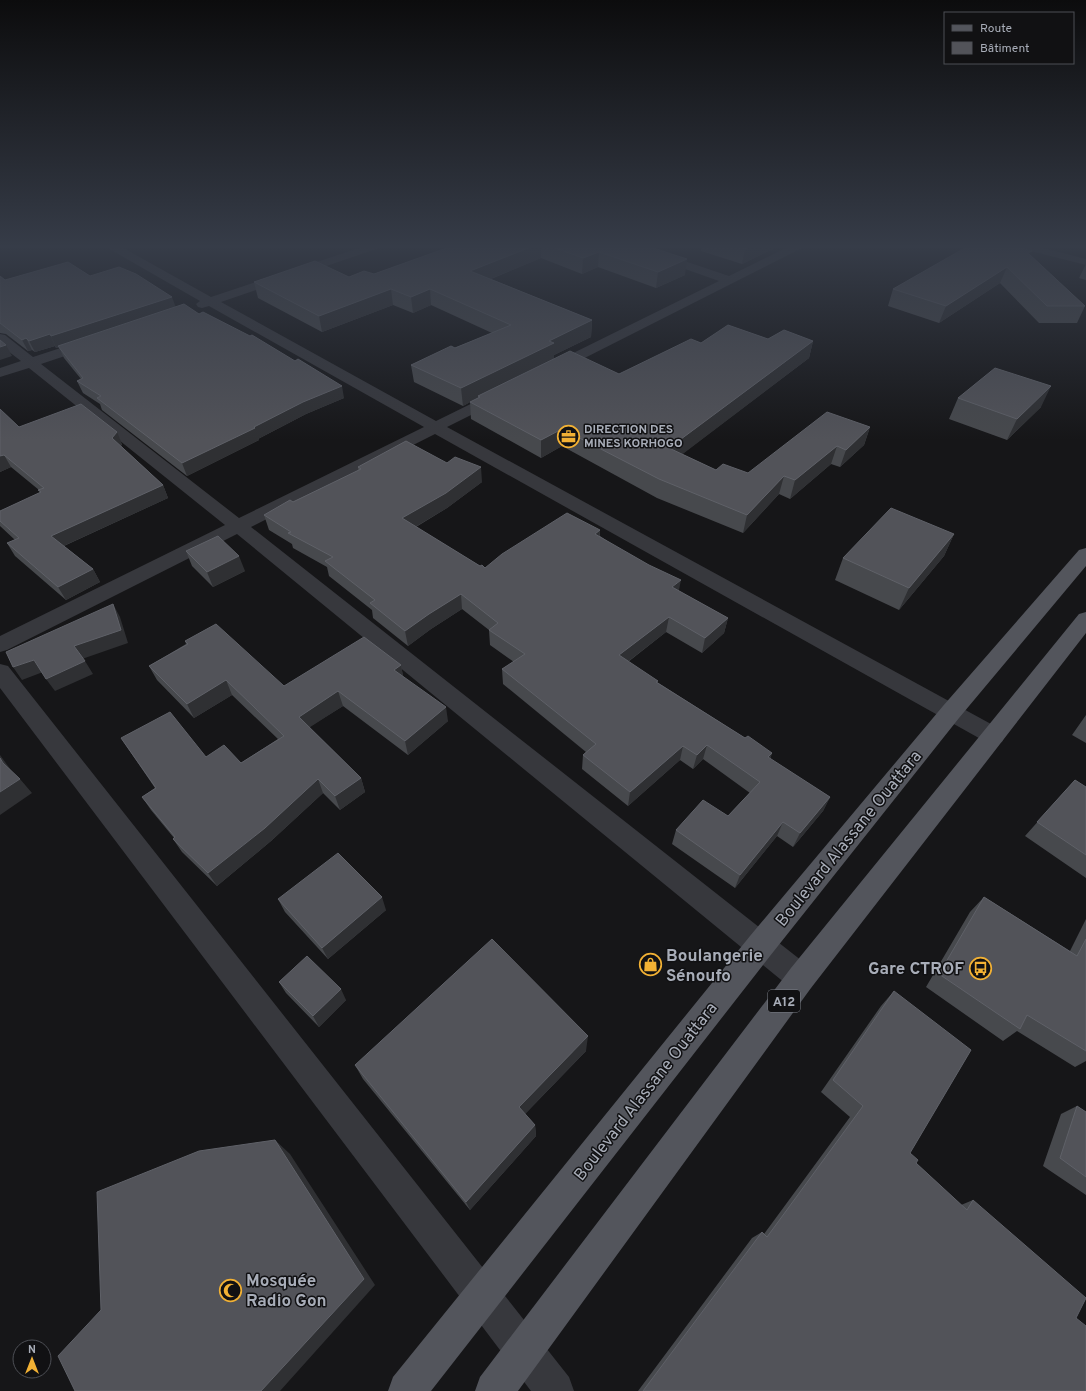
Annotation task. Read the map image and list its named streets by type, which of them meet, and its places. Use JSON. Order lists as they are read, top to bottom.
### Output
{
  "streets": {
    "main road": ["Boulevard Alassane Ouattara", "A12"]
  },
  "places": {
    "office": ["DIRECTION DES MINES KORHOGO"],
    "shop": ["Boulangerie Sénoufo"],
    "bus stop": ["Gare CTROF"],
    "mosque": ["Mosquée Radio Gon"]
  },
  "legend": ["Route", "Bâtiment"],
  "north": "top"
}
